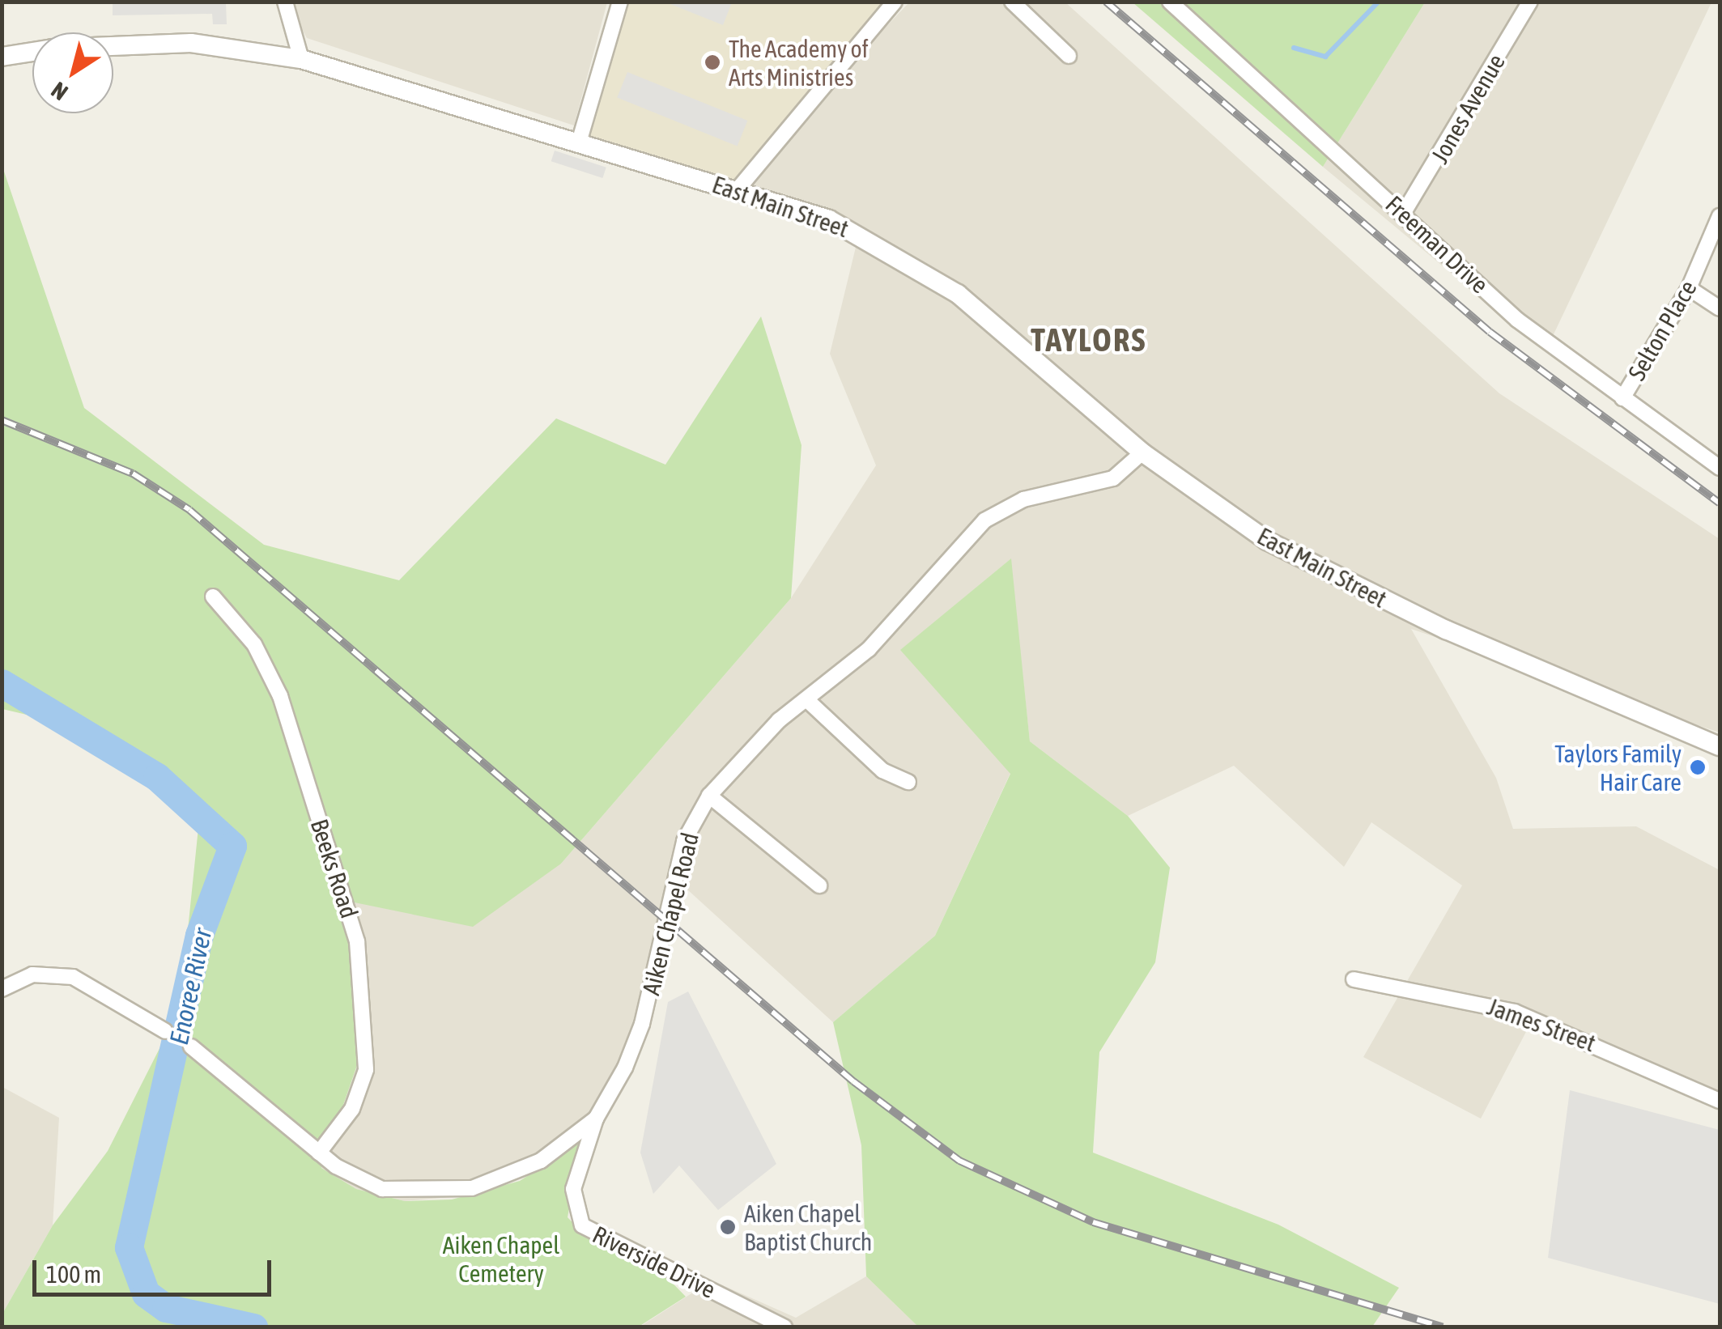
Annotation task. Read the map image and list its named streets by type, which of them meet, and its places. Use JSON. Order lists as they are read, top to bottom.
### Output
{
  "streets": {
    "street": [
      "Jones Avenue",
      "East Main Street",
      "Freeman Drive",
      "Selton Place",
      "Beeks Road",
      "Aiken Chapel Road",
      "James Street",
      "Riverside Drive"
    ]
  },
  "crossings": [
    ["Jones Avenue", "Freeman Drive"],
    ["East Main Street", "Aiken Chapel Road"],
    ["Freeman Drive", "Selton Place"],
    ["Beeks Road", "Aiken Chapel Road"],
    ["Aiken Chapel Road", "Riverside Drive"]
  ],
  "districts": ["TAYLORS"],
  "water": ["Enoree River"],
  "parks": ["Aiken Chapel Cemetery"],
  "places": ["The Academy of Arts Ministries", "Taylors Family Hair Care", "Aiken Chapel Baptist Church"],
  "scale_bar": "100 m",
  "north": "bottom left"
}
